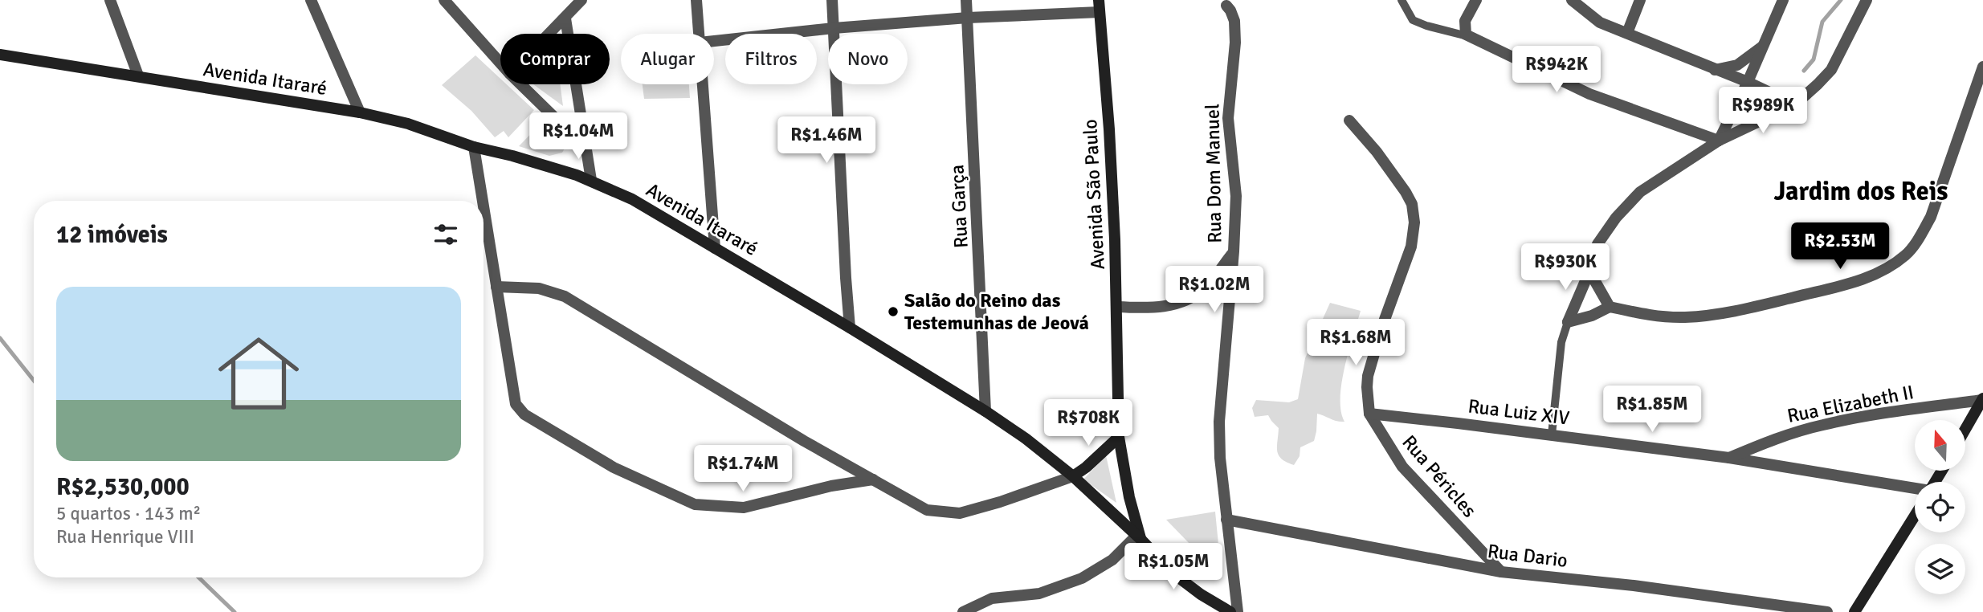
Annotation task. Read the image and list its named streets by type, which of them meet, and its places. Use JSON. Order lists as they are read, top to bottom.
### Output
{
  "streets": {
    "main road": ["Avenida Itararé", "Avenida São Paulo"],
    "street": [
      "Rua Dom Manuel",
      "Rua Garça",
      "Rua Elizabeth II",
      "Rua Luiz XIV",
      "Rua Péricles",
      "Rua Dario"
    ]
  },
  "crossings": [
    ["Avenida Itararé", "Avenida São Paulo"],
    ["Avenida Itararé", "Rua Garça"],
    ["Rua Dom Manuel", "Rua Dario"],
    ["Rua Elizabeth II", "Rua Luiz XIV"],
    ["Rua Luiz XIV", "Rua Péricles"],
    ["Rua Péricles", "Rua Dario"]
  ],
  "districts": ["Jardim dos Reis"],
  "places": ["Salão do Reino das Testemunhas de Jeová"],
  "north": "top",
  "page": {
    "chip": [
      "Comprar",
      "Alugar",
      "Filtros",
      "Novo"
    ],
    "price": [
      "R$942K",
      "R$989K",
      "R$1.04M",
      "R$1.46M",
      "R$2.53M",
      "R$930K",
      "R$1.02M",
      "R$1.68M",
      "R$1.85M",
      "R$708K",
      "R$1.74M",
      "R$1.05M"
    ],
    "heading": "12 imóveis",
    "list": [
      {
        "name": "R$2,530,000",
        "note": "5 quartos · 143 m² · Rua Henrique VIII"
      }
    ]
  }
}
